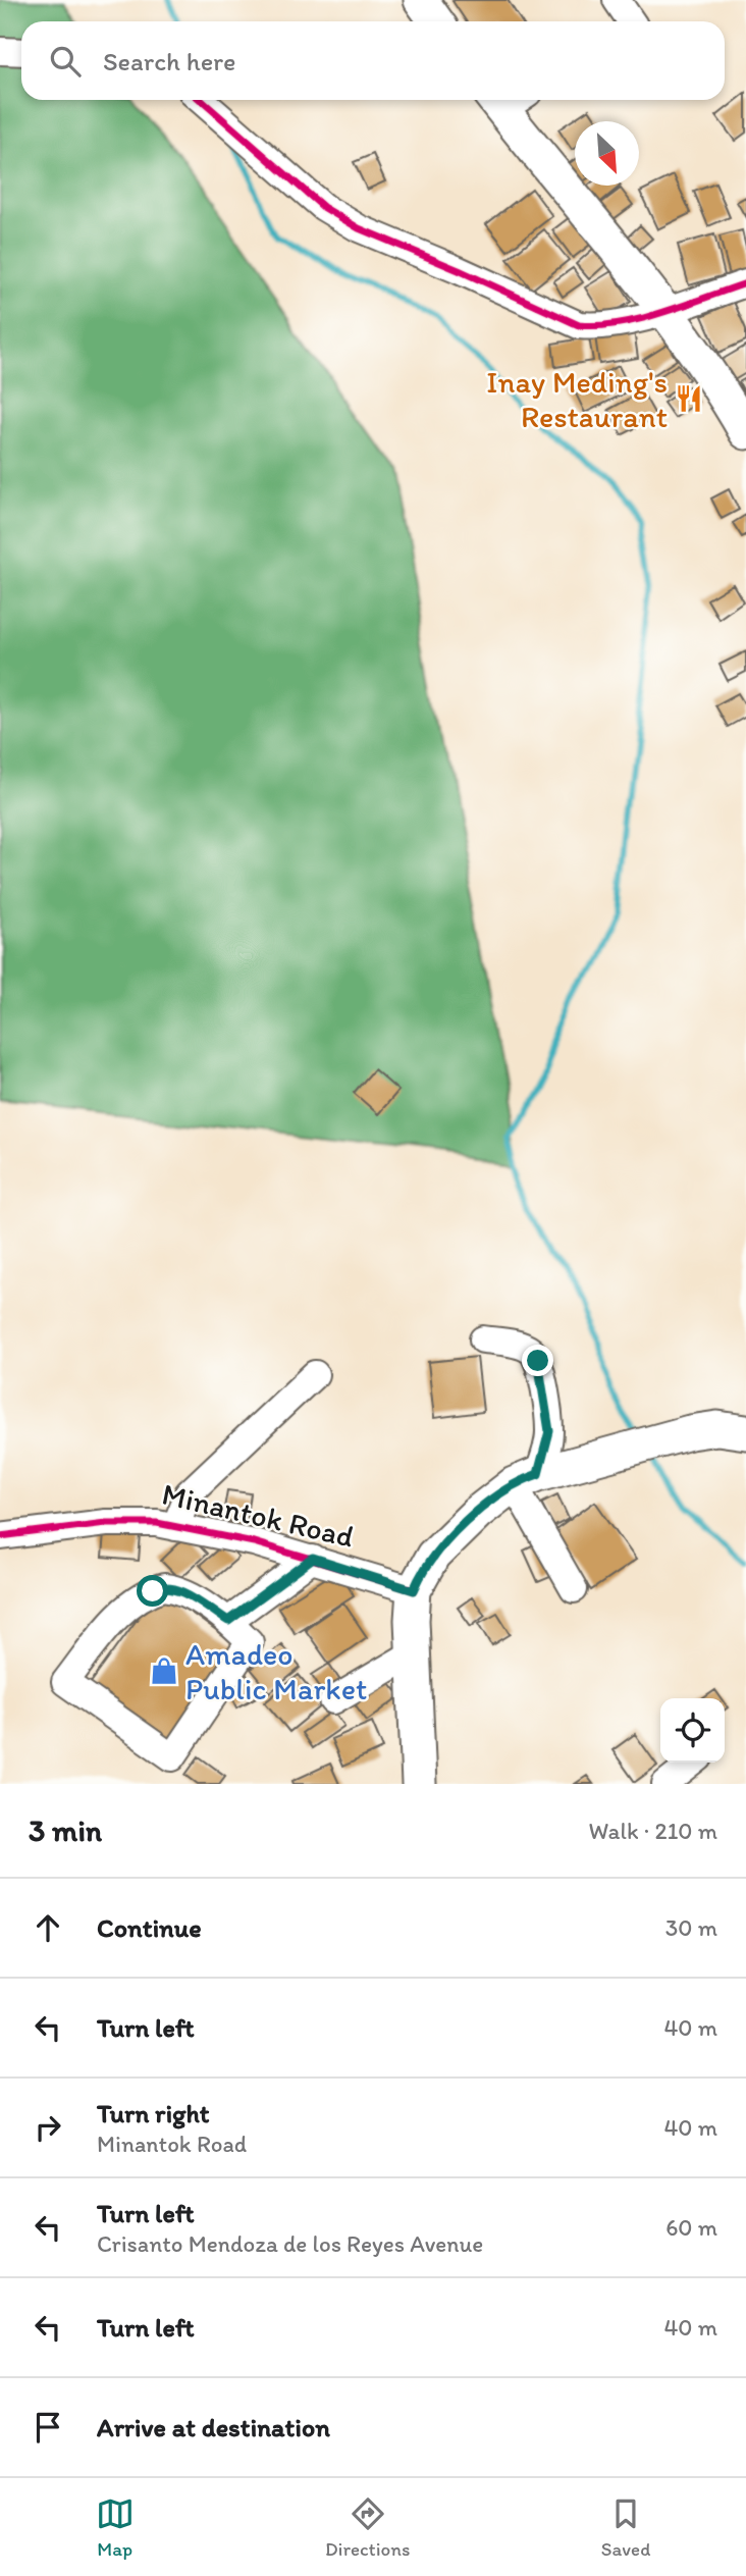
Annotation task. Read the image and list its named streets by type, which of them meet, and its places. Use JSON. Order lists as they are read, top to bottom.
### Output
{
  "streets": {
    "street": ["Minantok Road"]
  },
  "places": {
    "restaurant": ["Inay Meding's Restaurant"],
    "shop": ["Amadeo Public Market"]
  },
  "north": "bottom right",
  "page": {
    "search": "Search here",
    "heading": ["3 min", "Walk · 210 m"],
    "list": [
      ["Continue", "30 m"],
      ["Turn left", "40 m"],
      ["Turn right", "Minantok Road", "40 m"],
      ["Turn left", "Crisanto Mendoza de los Reyes Avenue", "60 m"],
      ["Turn left", "40 m"],
      "Arrive at destination"
    ],
    "nav": ["Map", "Directions", "Saved"]
  }
}
